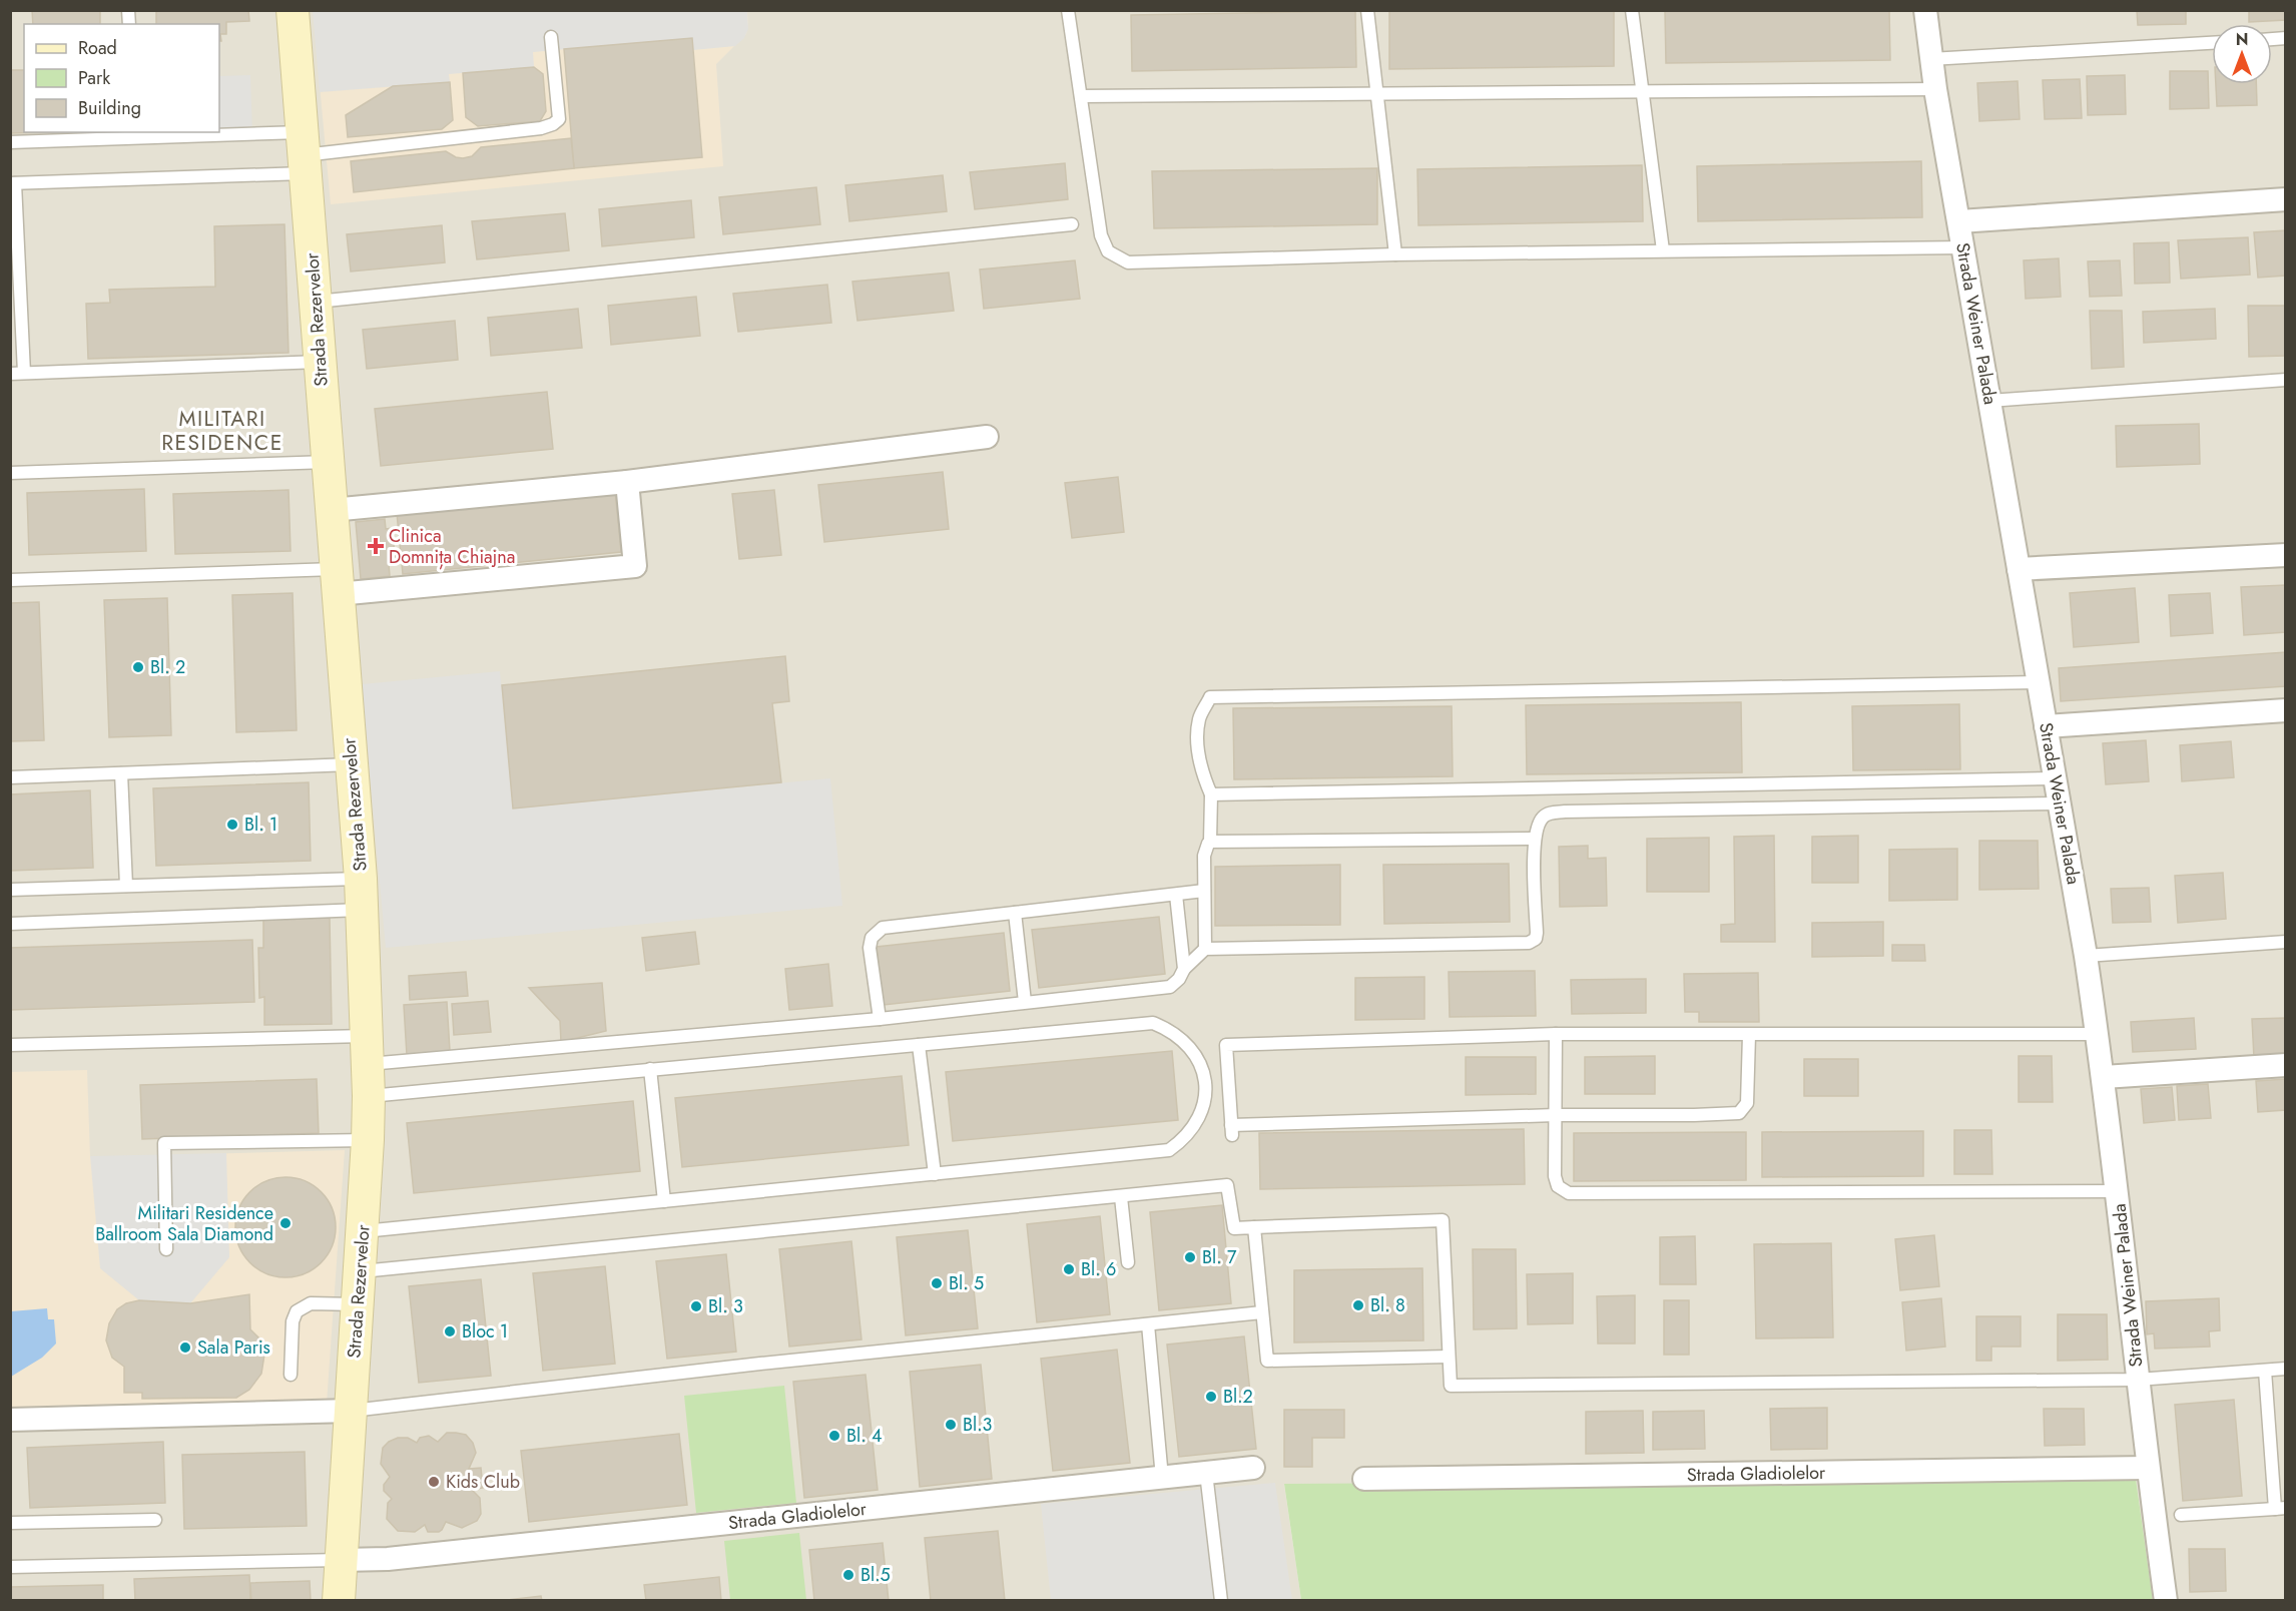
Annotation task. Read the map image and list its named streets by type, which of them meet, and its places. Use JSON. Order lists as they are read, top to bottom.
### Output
{
  "streets": {
    "street": ["Strada Rezervelor", "Strada Weiner Palada", "Strada Gladiolelor"]
  },
  "crossings": [
    ["Strada Rezervelor", "Strada Gladiolelor"],
    ["Strada Weiner Palada", "Strada Gladiolelor"]
  ],
  "districts": ["MILITARI RESIDENCE"],
  "places": {
    "health": ["Clinica Domnița Chiajna"],
    "other": [
      "Bl. 2",
      "Bl. 1",
      "Militari Residence Ballroom Sala Diamond",
      "Bl. 7",
      "Bl. 6",
      "Bl. 5",
      "Bl. 8",
      "Bl. 3",
      "Bloc 1",
      "Sala Paris",
      "Bl.2",
      "Bl.3",
      "Bl. 4",
      "Kids Club",
      "Bl.5"
    ]
  },
  "legend": ["Road", "Park", "Building"],
  "north": "top"
}
